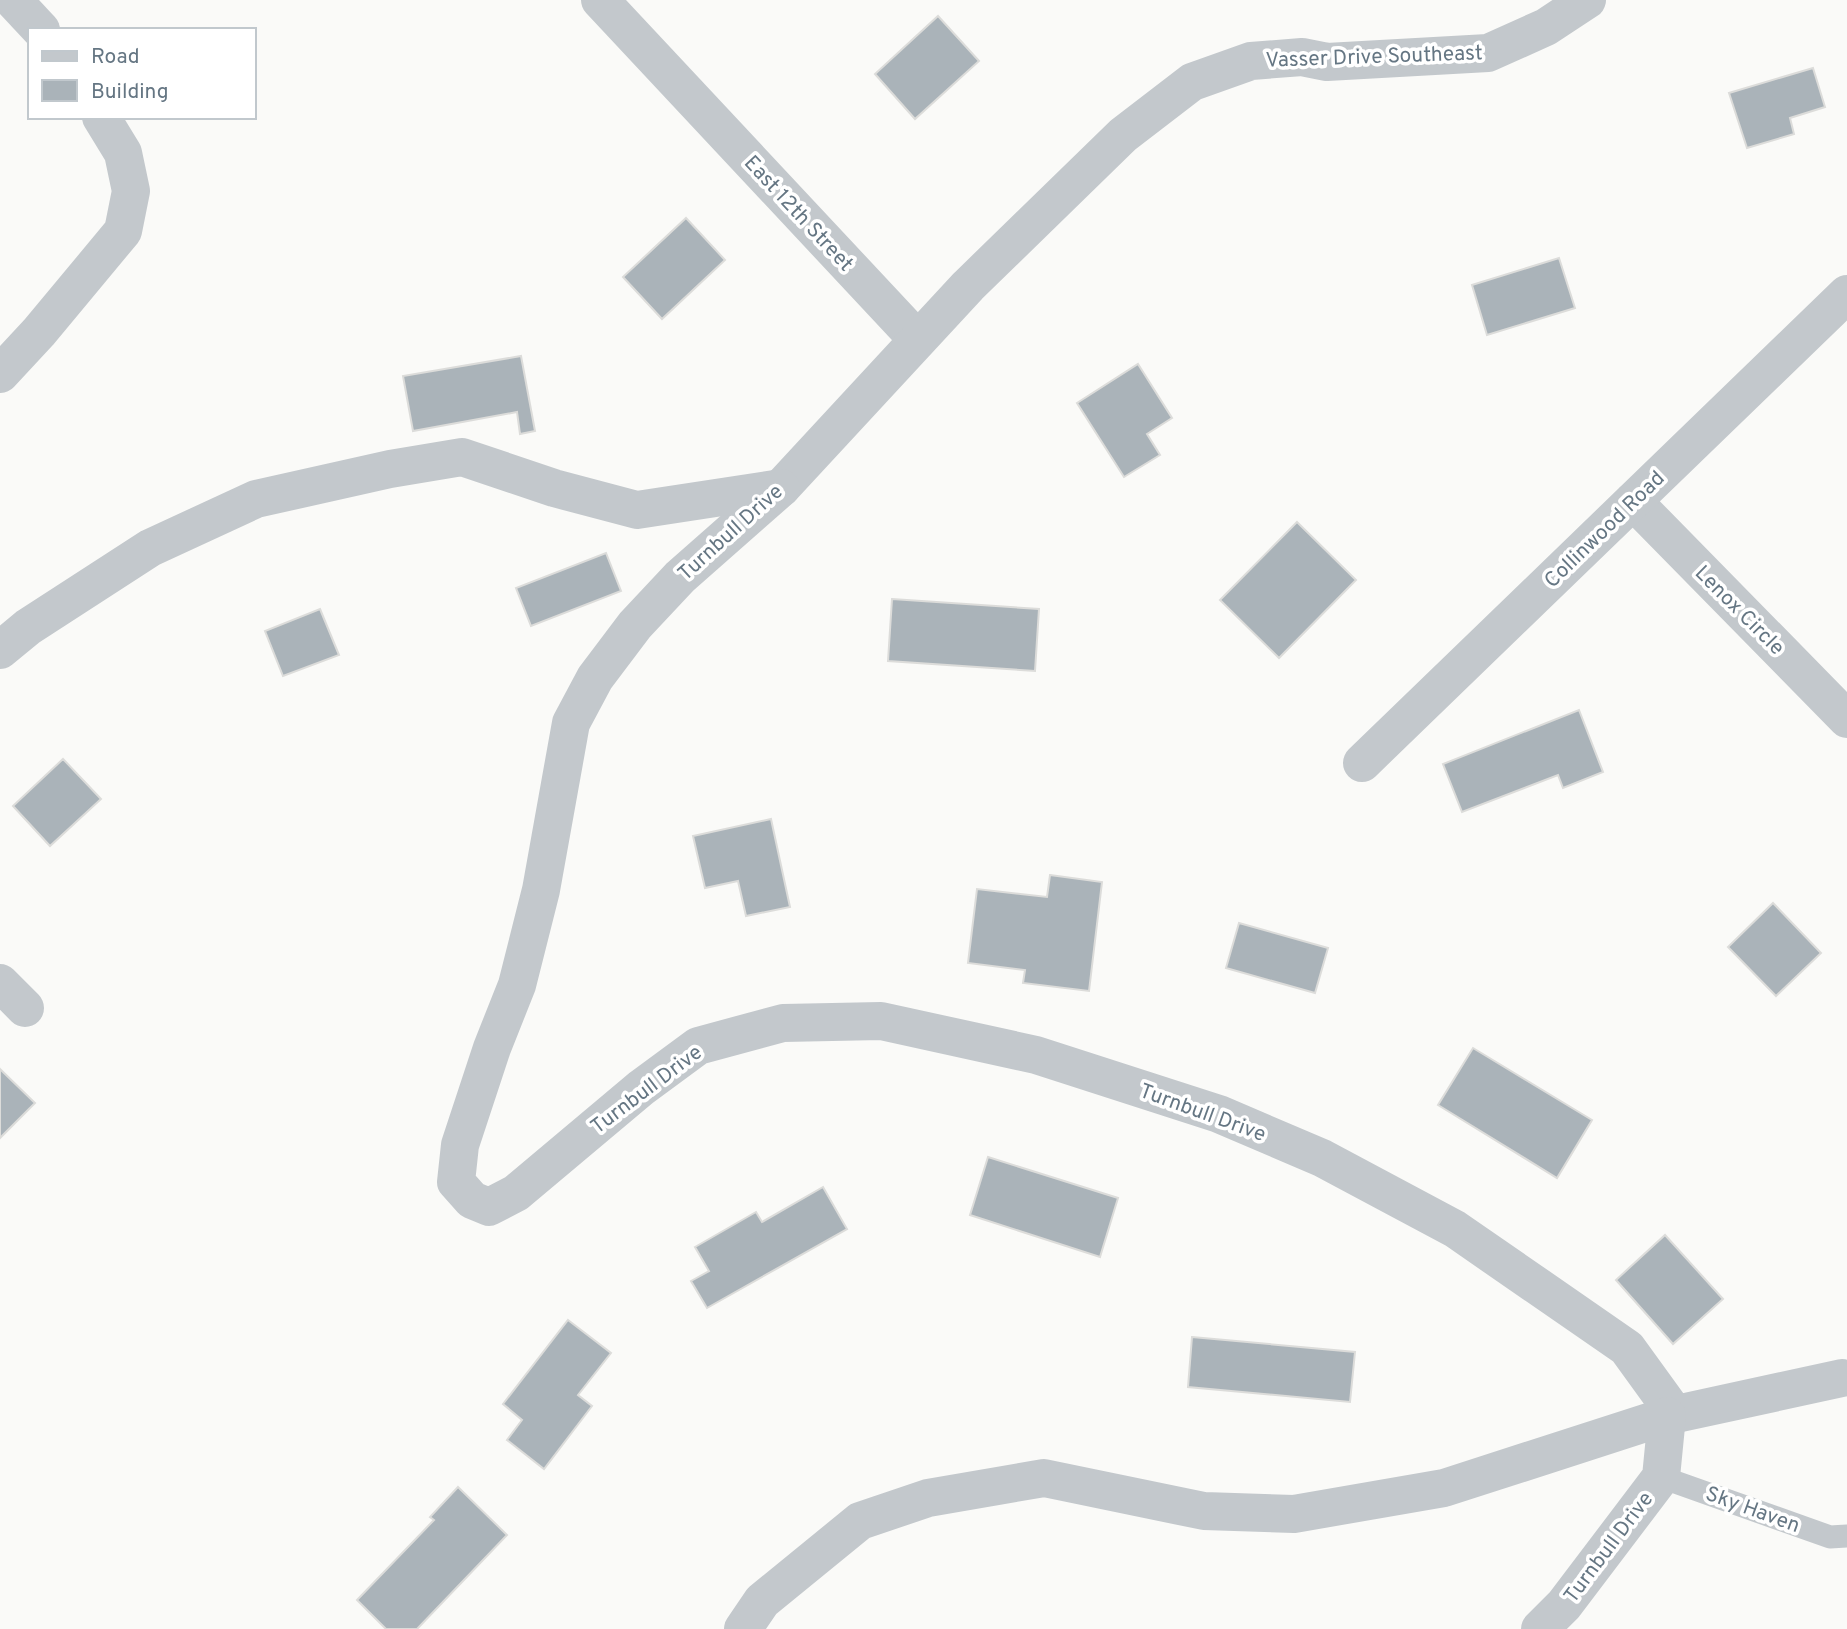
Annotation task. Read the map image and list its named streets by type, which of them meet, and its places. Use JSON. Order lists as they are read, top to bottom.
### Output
{
  "streets": {
    "street": [
      "Vasser Drive Southeast",
      "East 12th Street",
      "Collinwood Road",
      "Turnbull Drive",
      "Lenox Circle"
    ],
    "lane": ["Sky Haven"]
  },
  "crossings": [
    ["Vasser Drive Southeast", "East 12th Street"],
    ["Vasser Drive Southeast", "Turnbull Drive"],
    ["East 12th Street", "Turnbull Drive"],
    ["Collinwood Road", "Lenox Circle"],
    ["Turnbull Drive", "Sky Haven"]
  ],
  "legend": ["Road", "Building"]
}
